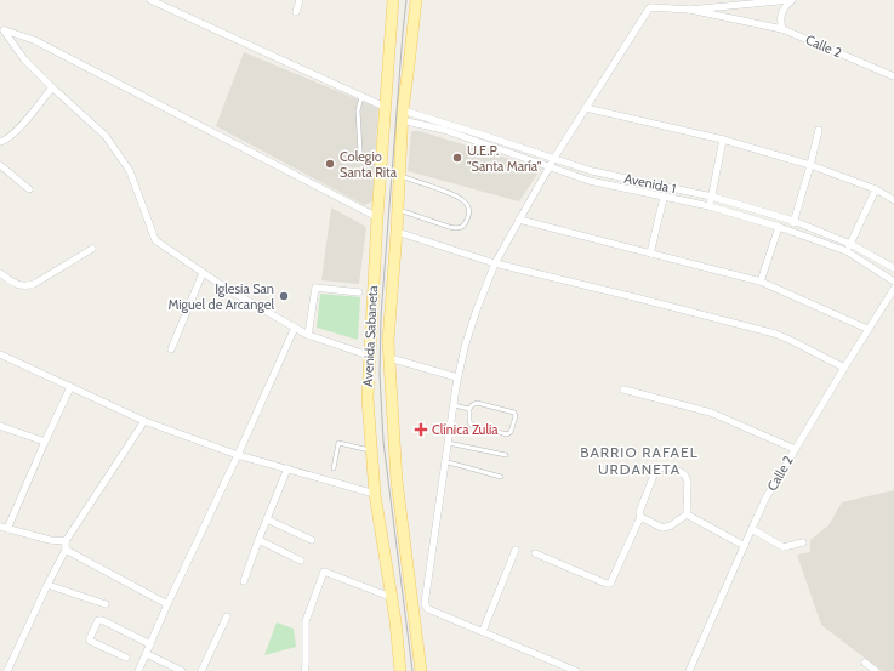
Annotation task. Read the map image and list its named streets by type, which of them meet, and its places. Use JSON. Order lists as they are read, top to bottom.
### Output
{
  "streets": {
    "main road": ["Avenida Sabaneta"],
    "street": ["Calle 2", "Avenida 1"]
  },
  "crossings": [
    ["Avenida 1", "Avenida Sabaneta"]
  ],
  "districts": ["BARRIO RAFAEL URDANETA"],
  "places": {
    "other": ["U.E.P. \"Santa María\"", "Colegio Santa Rita", "Iglesia San Miguel de Arcangel"],
    "health": ["Clínica Zulia"]
  }
}
